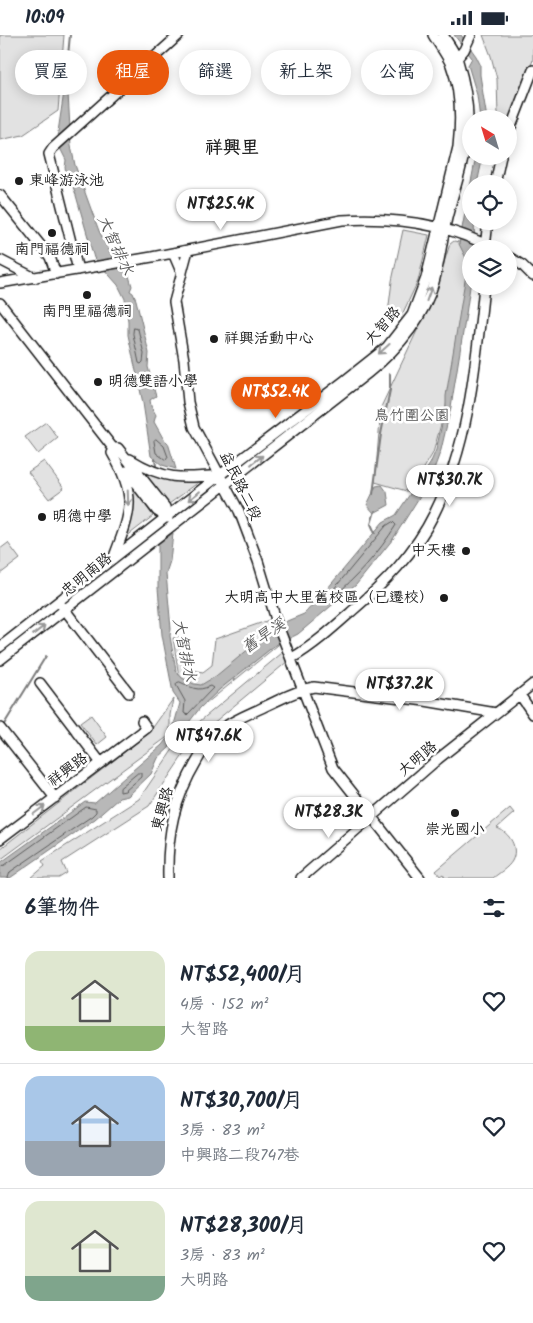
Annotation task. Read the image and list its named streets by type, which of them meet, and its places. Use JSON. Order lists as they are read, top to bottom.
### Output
{
  "streets": {
    "street": [
      "大智路",
      "益民路二段",
      "忠明南路",
      "大明路",
      "祥興路",
      "東興路"
    ]
  },
  "crossings": [
    ["大智路", "益民路二段"],
    ["大智路", "忠明南路"]
  ],
  "one_way": ["祥興路"],
  "districts": ["祥興里"],
  "water": ["大智排水", "舊旱溪"],
  "parks": ["鳥竹圍公園"],
  "places": [
    "東峰游泳池",
    "南門福德祠",
    "南門里福德祠",
    "祥興活動中心",
    "明德雙語小學",
    "明德中學",
    "中天樓",
    "大明高中大里舊校區（已遷校）",
    "崇光國小"
  ],
  "north": "top left",
  "page": {
    "status": "10:09",
    "chip": [
      "買屋",
      "租屋",
      "篩選",
      "新上架",
      "公寓"
    ],
    "price": [
      "NT$25.4K",
      "NT$52.4K",
      "NT$30.7K",
      "NT$37.2K",
      "NT$47.6K",
      "NT$28.3K"
    ],
    "heading": "6筆物件",
    "list": [
      {
        "name": "NT$52,400/月",
        "note": "4房 · 152 m² · 大智路"
      },
      {
        "name": "NT$30,700/月",
        "note": "3房 · 83 m² · 中興路二段747巷"
      },
      {
        "name": "NT$28,300/月",
        "note": "3房 · 83 m² · 大明路"
      }
    ]
  }
}
